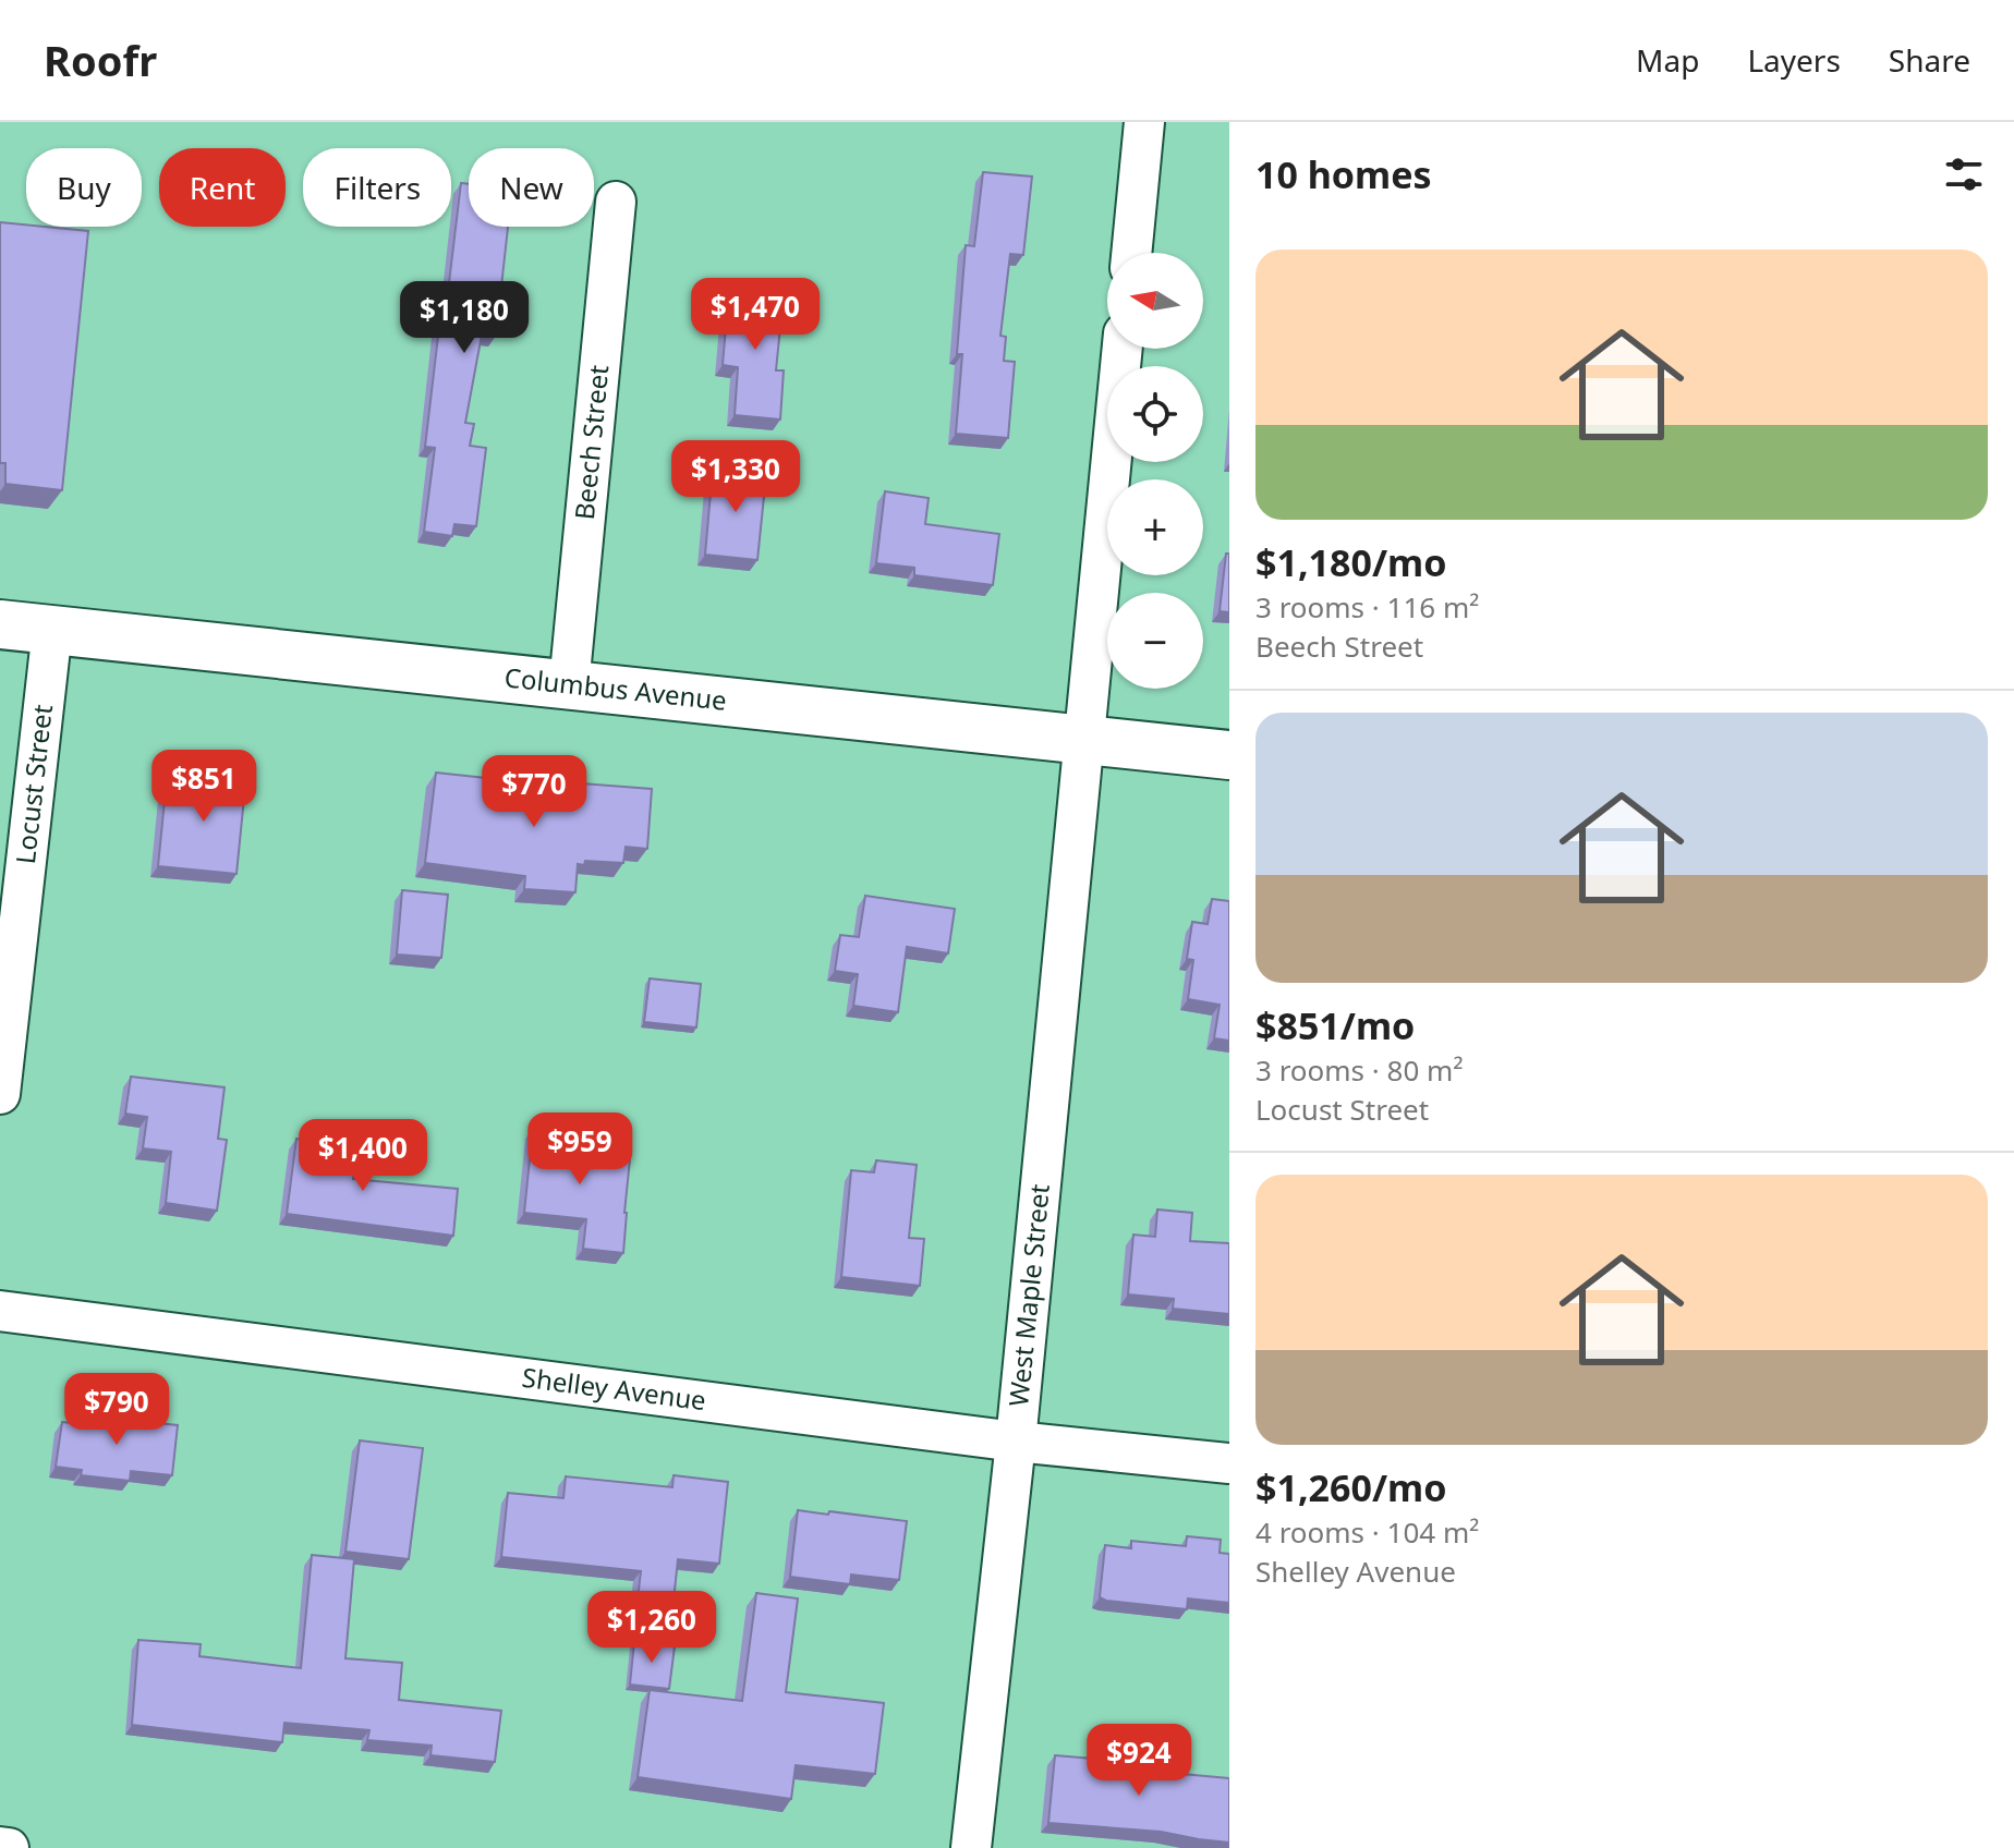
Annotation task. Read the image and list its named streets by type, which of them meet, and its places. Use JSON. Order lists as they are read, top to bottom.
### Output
{
  "streets": {
    "street": [
      "Beech Street",
      "Columbus Avenue",
      "Locust Street",
      "West Maple Street",
      "Shelley Avenue"
    ]
  },
  "crossings": [
    ["Beech Street", "Columbus Avenue"],
    ["Columbus Avenue", "Locust Street"],
    ["Columbus Avenue", "West Maple Street"],
    ["West Maple Street", "Shelley Avenue"]
  ],
  "north": "left",
  "page": {
    "header": "Roofr",
    "nav": ["Map", "Layers", "Share"],
    "heading": "10 homes",
    "chip": [
      "Buy",
      "Rent",
      "Filters",
      "New"
    ],
    "list": [
      {
        "name": "$1,180/mo",
        "note": "3 rooms · 116 m² · Beech Street"
      },
      {
        "name": "$851/mo",
        "note": "3 rooms · 80 m² · Locust Street"
      },
      {
        "name": "$1,260/mo",
        "note": "4 rooms · 104 m² · Shelley Avenue"
      }
    ],
    "map_buttons": ["+", "−"],
    "price": [
      "$1,470",
      "$1,180",
      "$1,330",
      "$851",
      "$770",
      "$959",
      "$1,400",
      "$790",
      "$1,260",
      "$924"
    ]
  }
}
